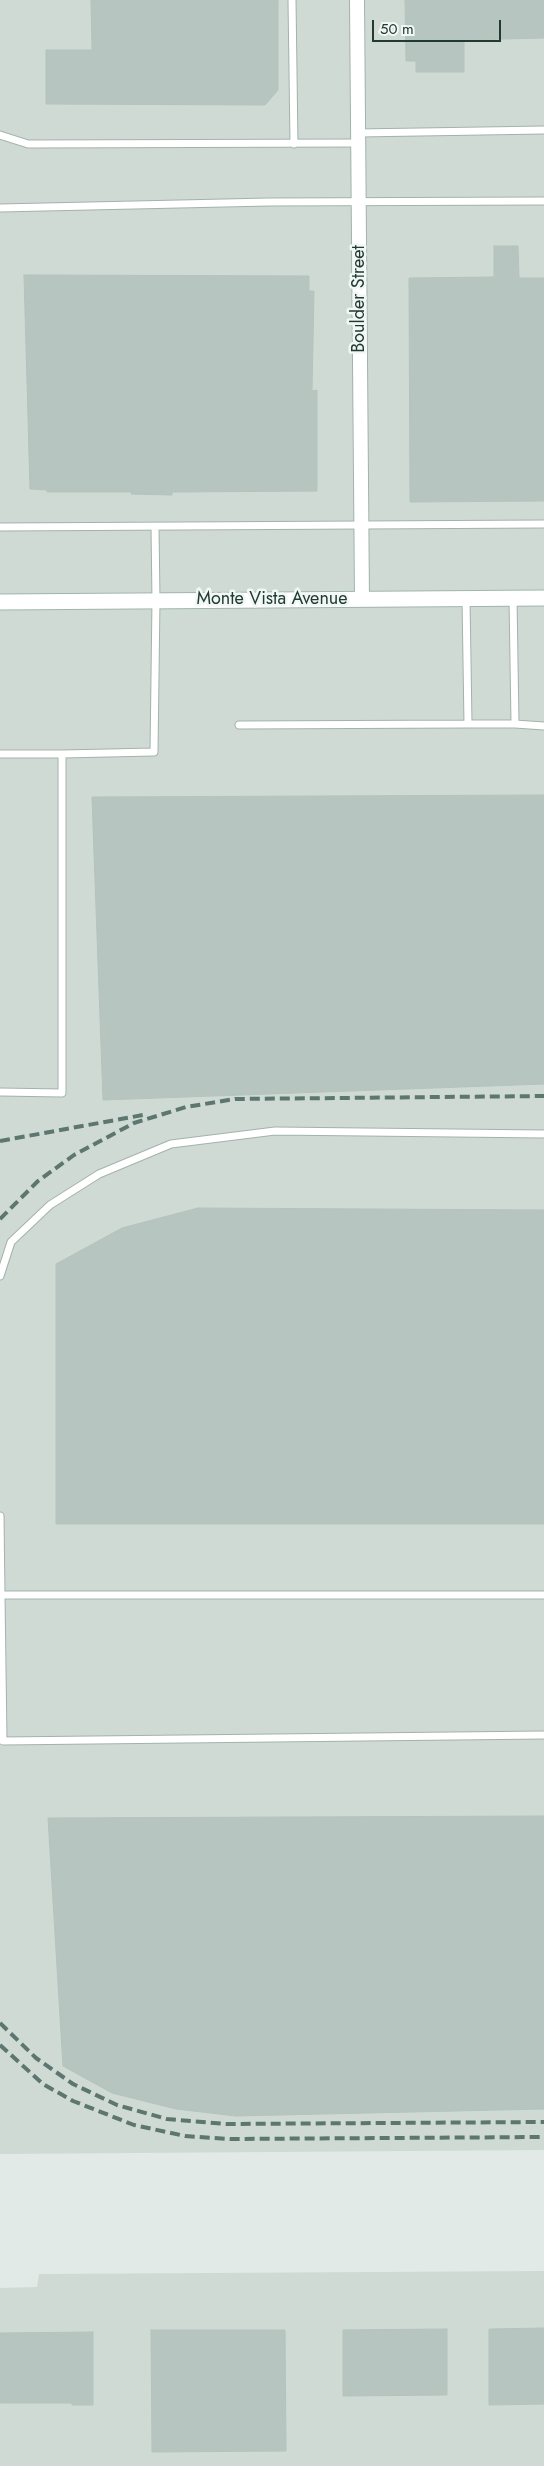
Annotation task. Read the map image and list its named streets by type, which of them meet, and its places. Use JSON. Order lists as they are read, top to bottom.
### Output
{
  "streets": {
    "street": ["Boulder Street", "Monte Vista Avenue"]
  },
  "crossings": [
    ["Boulder Street", "Monte Vista Avenue"]
  ],
  "scale_bar": "50 m"
}
